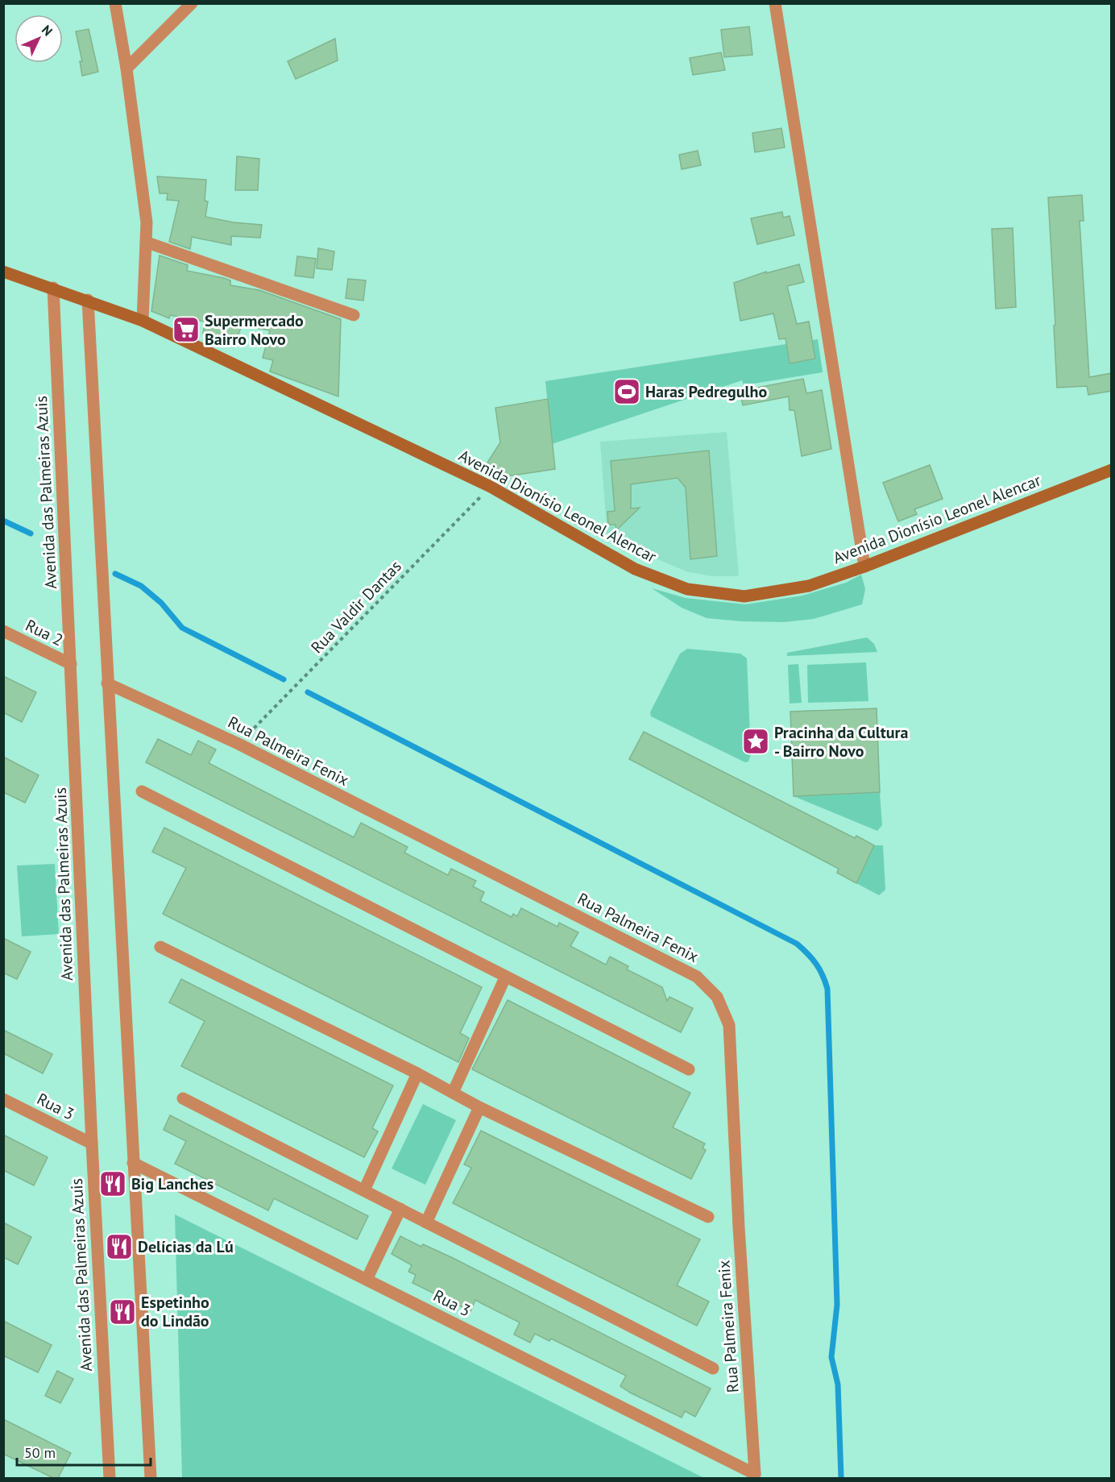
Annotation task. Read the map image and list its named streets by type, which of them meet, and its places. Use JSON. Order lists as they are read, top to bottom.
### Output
{
  "streets": {
    "street": [
      "Avenida das Palmeiras Azuis",
      "Avenida Dionísio Leonel Alencar",
      "Rua 2",
      "Rua Palmeira Fenix",
      "Rua 3"
    ],
    "path": ["Rua Valdir Dantas"]
  },
  "crossings": [
    ["Avenida das Palmeiras Azuis", "Avenida Dionísio Leonel Alencar"],
    ["Avenida das Palmeiras Azuis", "Rua 2"],
    ["Avenida das Palmeiras Azuis", "Rua 3"],
    ["Avenida Dionísio Leonel Alencar", "Rua Valdir Dantas"],
    ["Rua Valdir Dantas", "Rua Palmeira Fenix"],
    ["Rua Palmeira Fenix", "Rua 3"]
  ],
  "places": {
    "supermarket": ["Supermercado Bairro Novo"],
    "sports": ["Haras Pedregulho"],
    "place": ["Pracinha da Cultura - Bairro Novo"],
    "restaurant": ["Big Lanches", "Delícias da Lú", "Espetinho do Lindão"]
  },
  "scale_bar": "50 m",
  "north": "top right"
}
